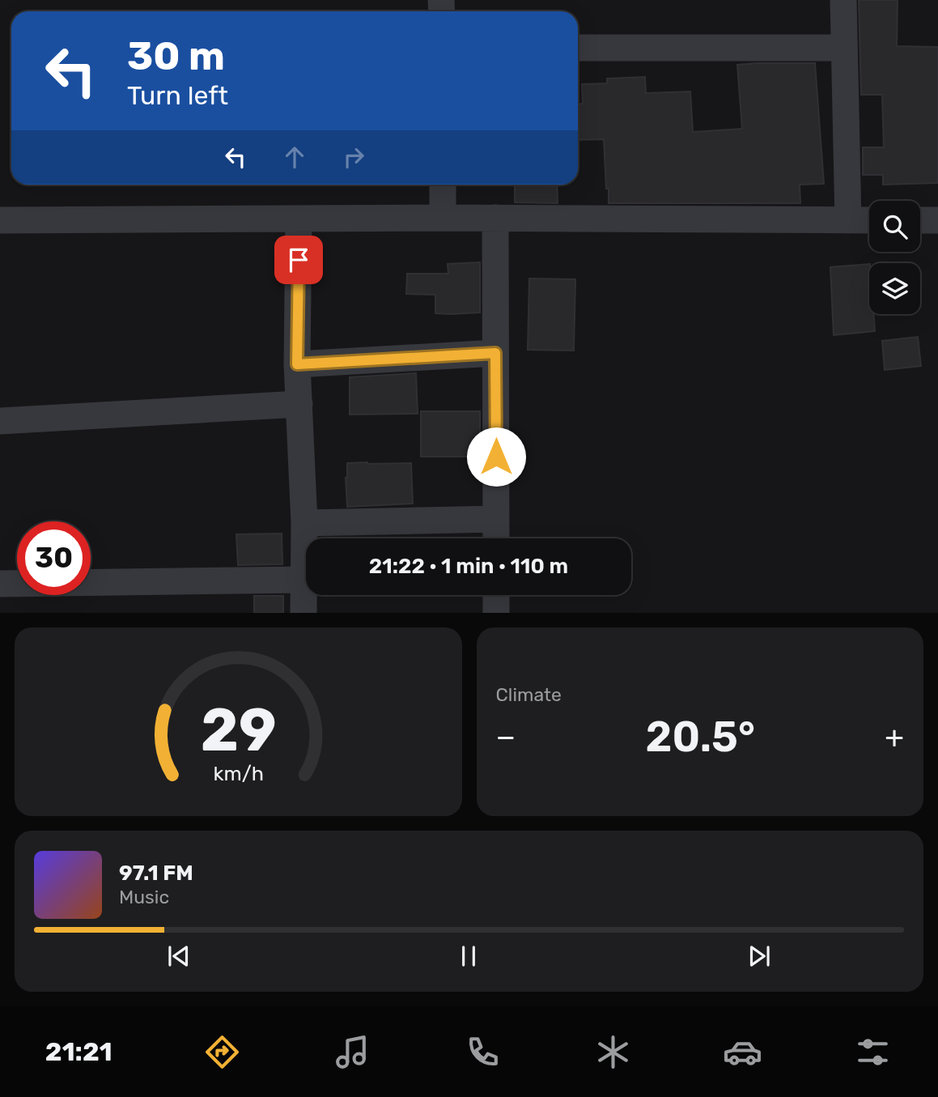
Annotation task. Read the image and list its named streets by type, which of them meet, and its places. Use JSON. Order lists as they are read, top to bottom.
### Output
{
  "page": {
    "turn": ["30 m", "Turn left"],
    "limit": "30",
    "trip": "21:22 · 1 min · 110 m",
    "tile": "Climate",
    "heat": ["−", "20.5°", "+"],
    "song": ["97.1 FM", "Music"],
    "tabs": "21:21",
    "gauge": ["29", "km/h"]
  }
}
